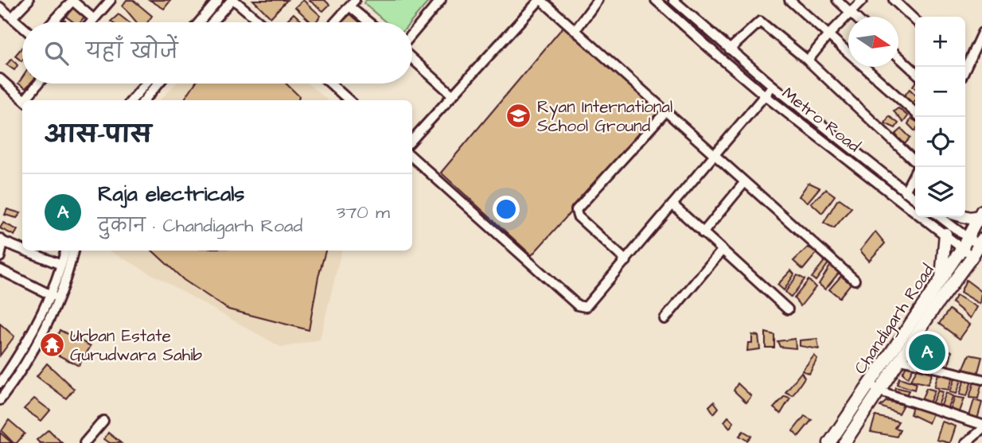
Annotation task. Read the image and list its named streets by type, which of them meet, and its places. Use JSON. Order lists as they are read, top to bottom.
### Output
{
  "streets": {
    "main road": ["Chandigarh Road"],
    "street": ["Metro Road"]
  },
  "crossings": [
    ["Metro Road", "Chandigarh Road"]
  ],
  "places": {
    "school or university": ["Ryan International School Ground"],
    "temple": ["Urban Estate Gurudwara Sahib"]
  },
  "north": "right",
  "page": {
    "map_buttons": ["+", "−"],
    "search": "यहाँ खोजें",
    "heading": "आस-पास",
    "list": [
      {
        "mark": "A",
        "name": "Raja electricals",
        "note": "दुकान · Chandigarh Road",
        "value": "370 m"
      }
    ],
    "pins": "A"
  }
}
